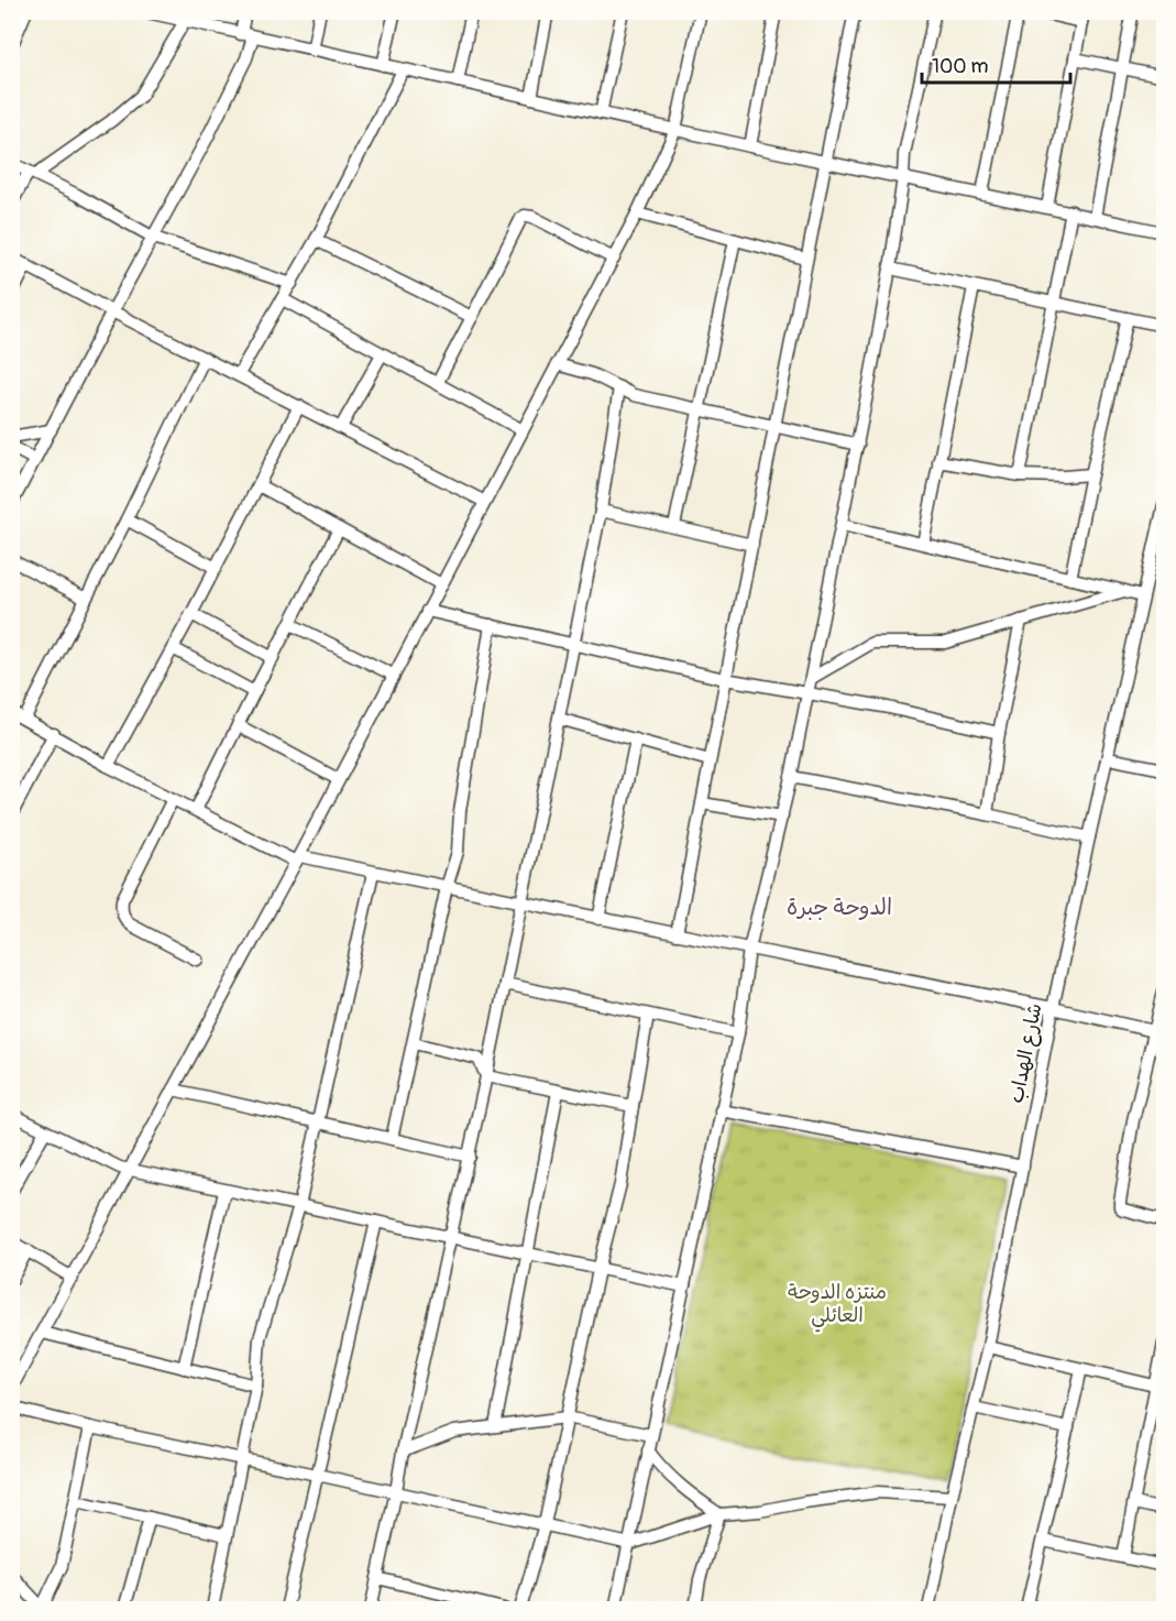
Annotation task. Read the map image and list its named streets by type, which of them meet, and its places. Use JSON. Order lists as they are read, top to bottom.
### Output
{
  "streets": {
    "street": ["شارع الهداب"]
  },
  "districts": ["الدوحة جبرة"],
  "parks": ["منتزه الدوحة العائلي"],
  "scale_bar": "100 m"
}
